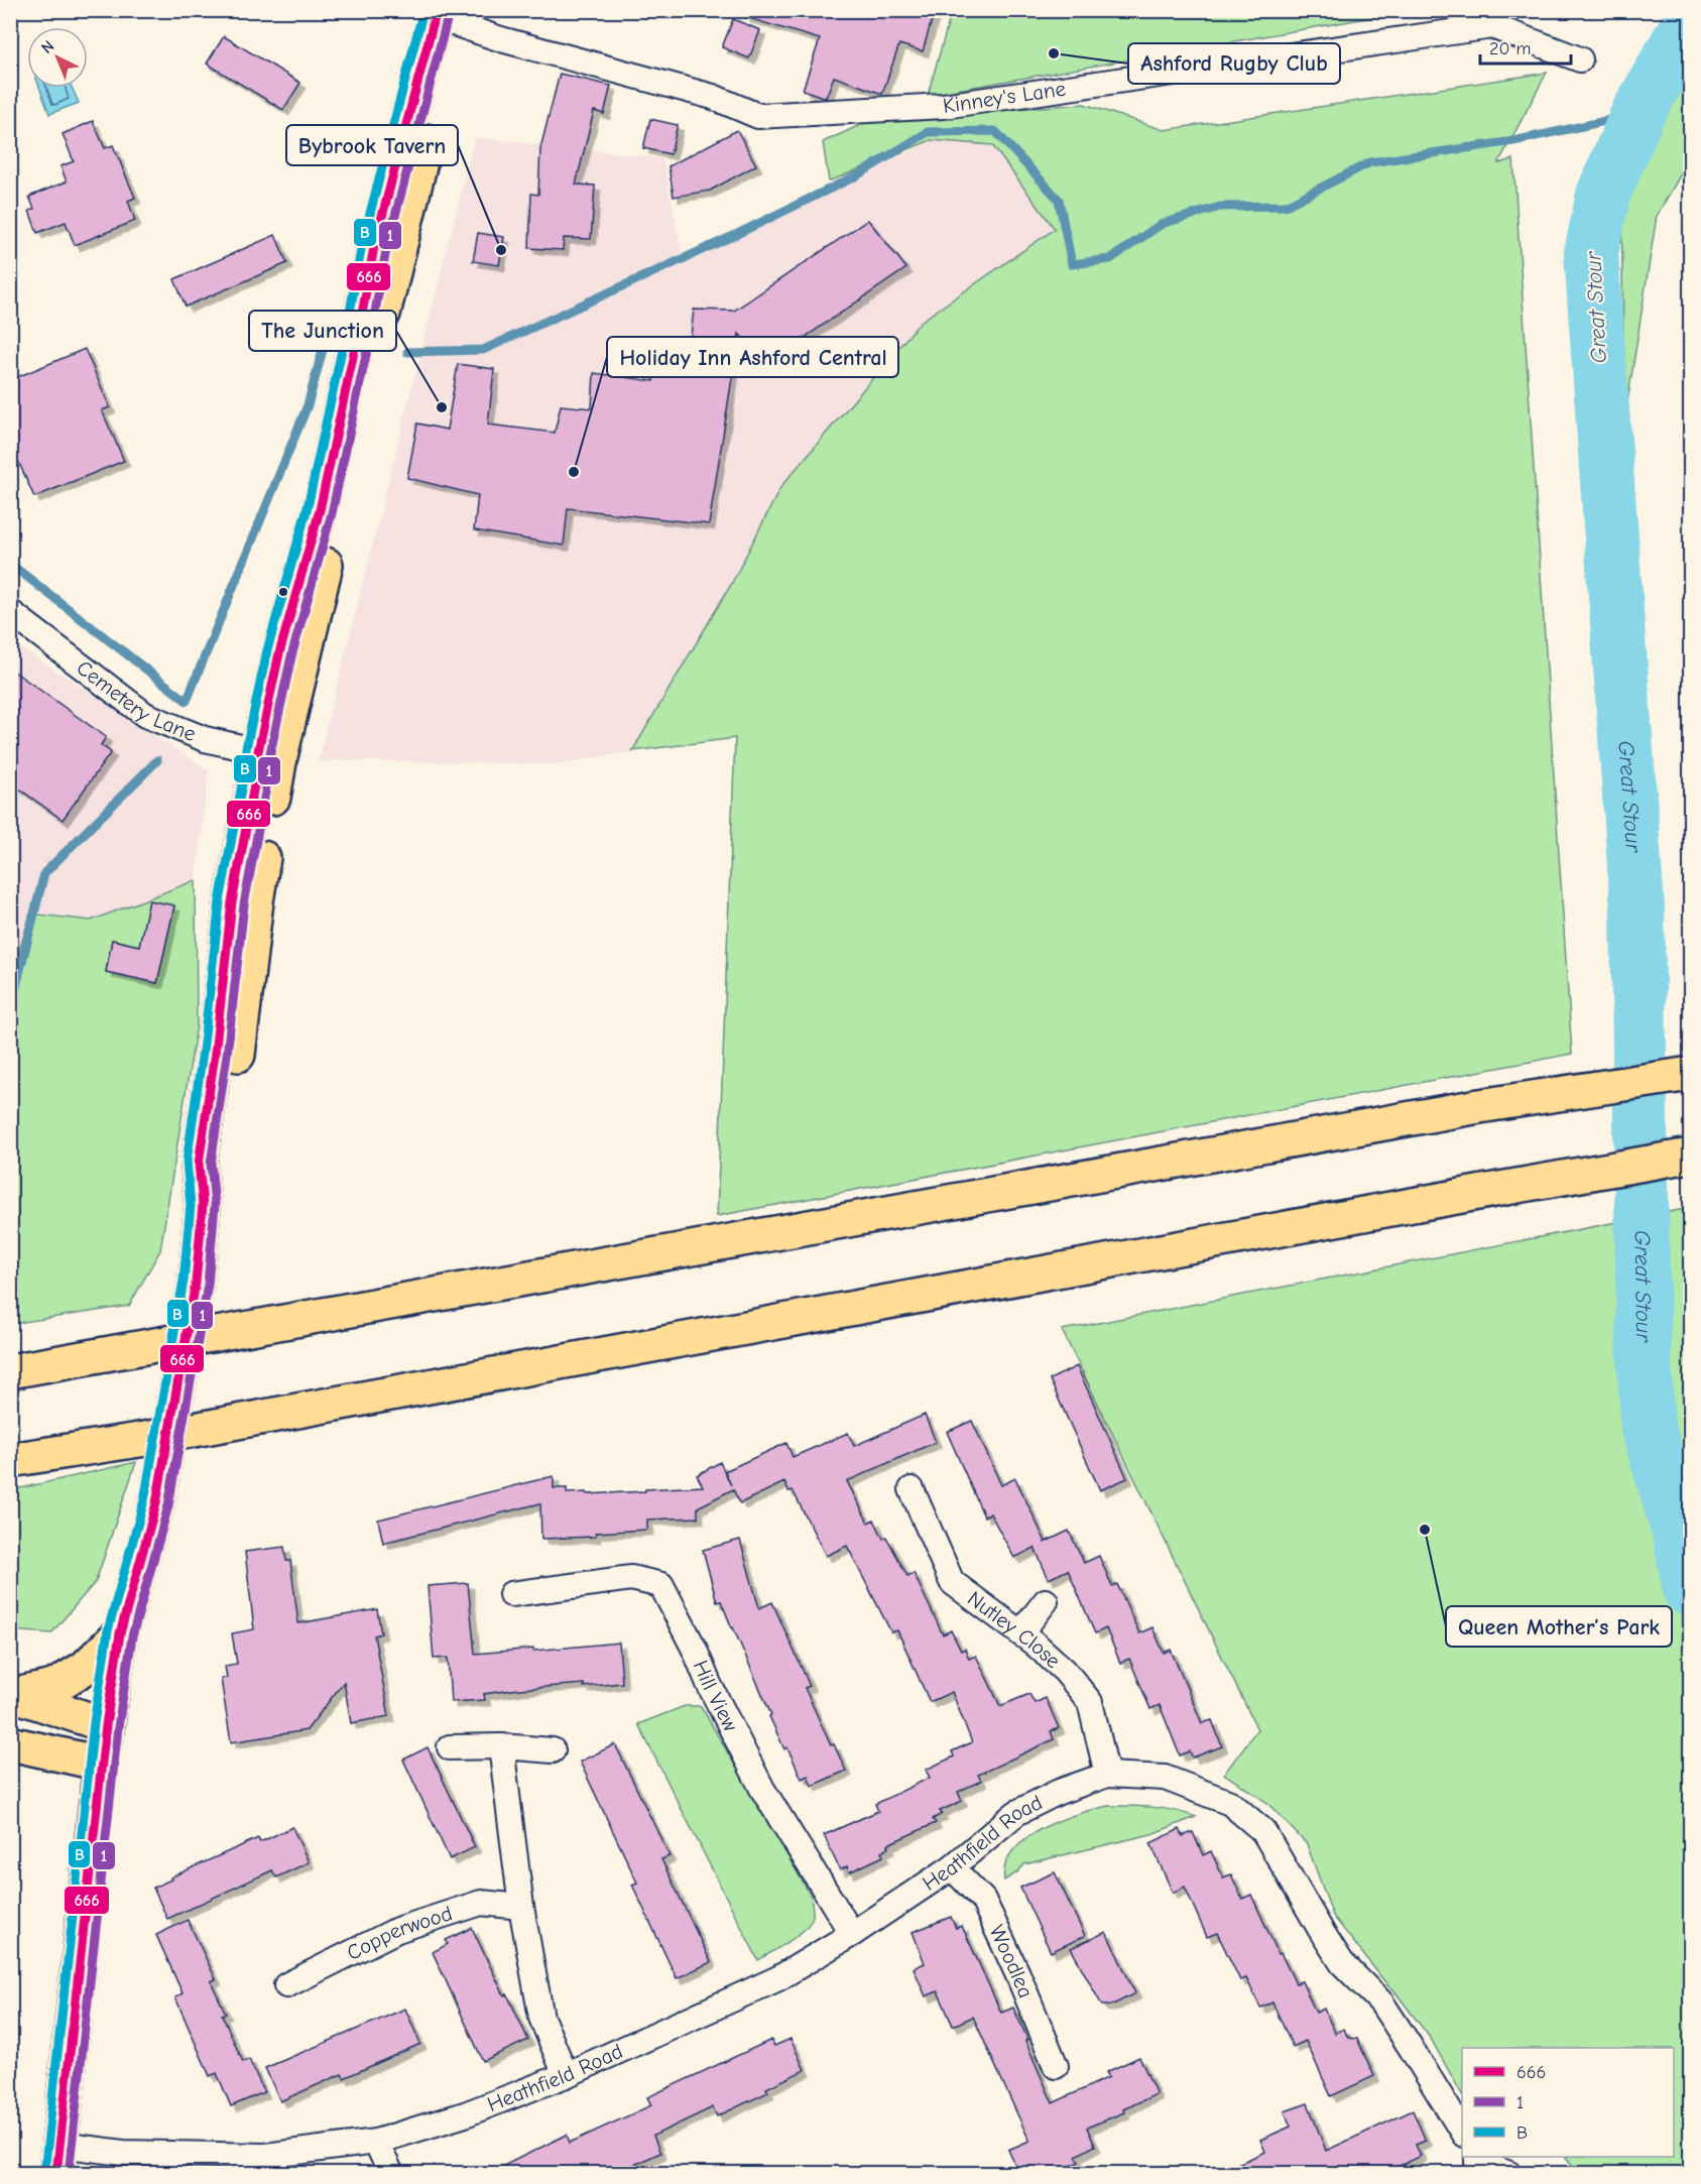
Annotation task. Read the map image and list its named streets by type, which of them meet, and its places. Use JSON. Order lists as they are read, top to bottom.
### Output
{
  "streets": {
    "street": [
      "Kinney's Lane",
      "Cemetery Lane",
      "Nutley Close",
      "Hill View",
      "Heathfield Road",
      "Copperwood",
      "Woodlea"
    ]
  },
  "crossings": [
    ["Nutley Close", "Heathfield Road"],
    ["Hill View", "Heathfield Road"],
    ["Heathfield Road", "Woodlea"]
  ],
  "water": ["Great Stour"],
  "places": [
    "Ashford Rugby Club",
    "Bybrook Tavern",
    "The Junction",
    "Holiday Inn Ashford Central",
    "Queen Mother’s Park"
  ],
  "lines": ["transit line 666", "transit line B", "transit line 1"],
  "legend": ["666", "1", "B"],
  "scale_bar": "20 m",
  "north": "top left"
}
